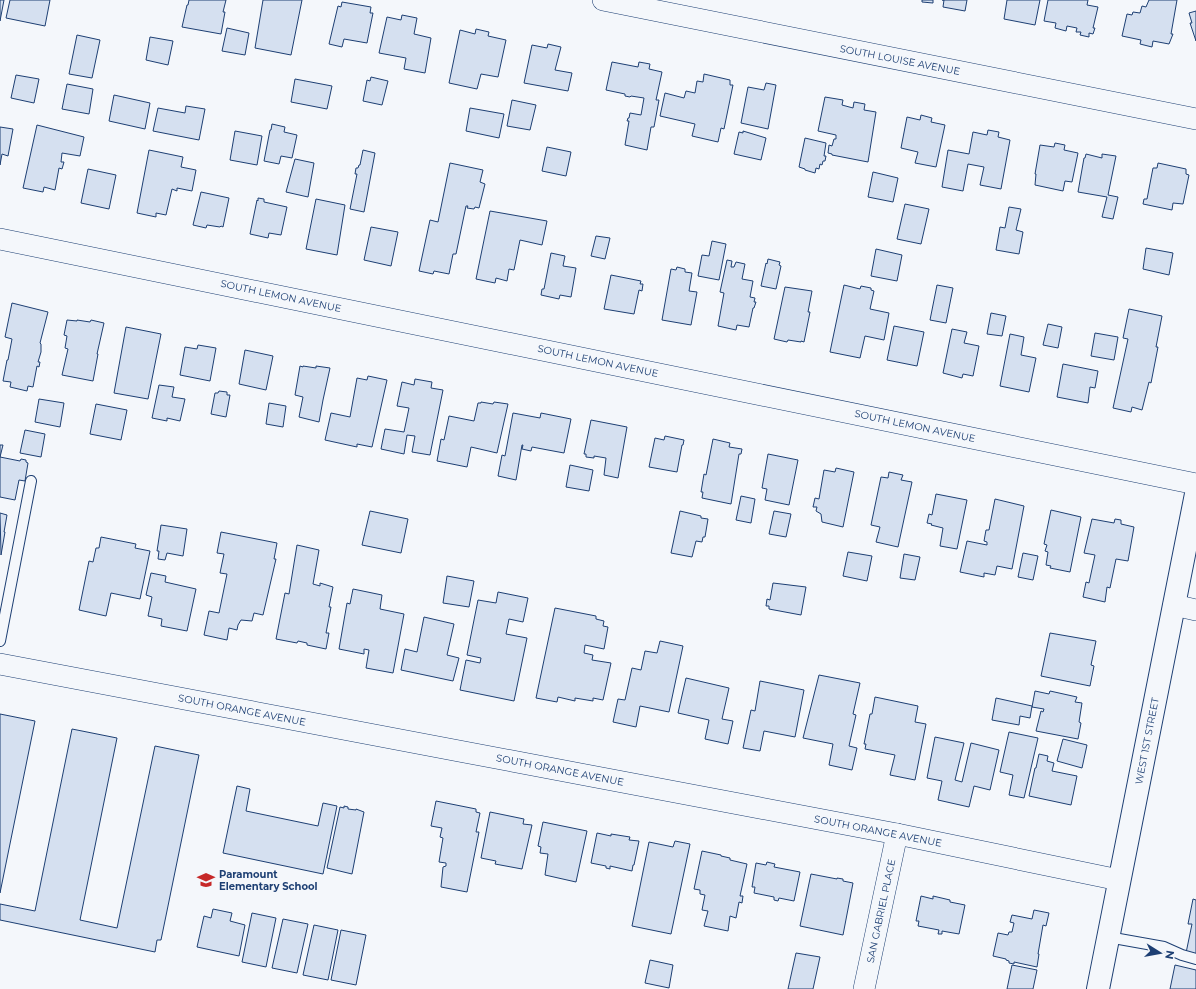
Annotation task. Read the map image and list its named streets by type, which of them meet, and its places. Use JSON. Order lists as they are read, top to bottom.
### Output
{
  "streets": {
    "street": [
      "SOUTH LOUISE AVENUE",
      "SOUTH LEMON AVENUE",
      "SOUTH ORANGE AVENUE",
      "WEST 1ST STREET",
      "SAN GABRIEL PLACE"
    ]
  },
  "crossings": [
    ["SOUTH ORANGE AVENUE", "WEST 1ST STREET"],
    ["SOUTH ORANGE AVENUE", "SAN GABRIEL PLACE"]
  ],
  "places": {
    "school or university": ["Paramount Elementary School"]
  },
  "north": "right"
}
